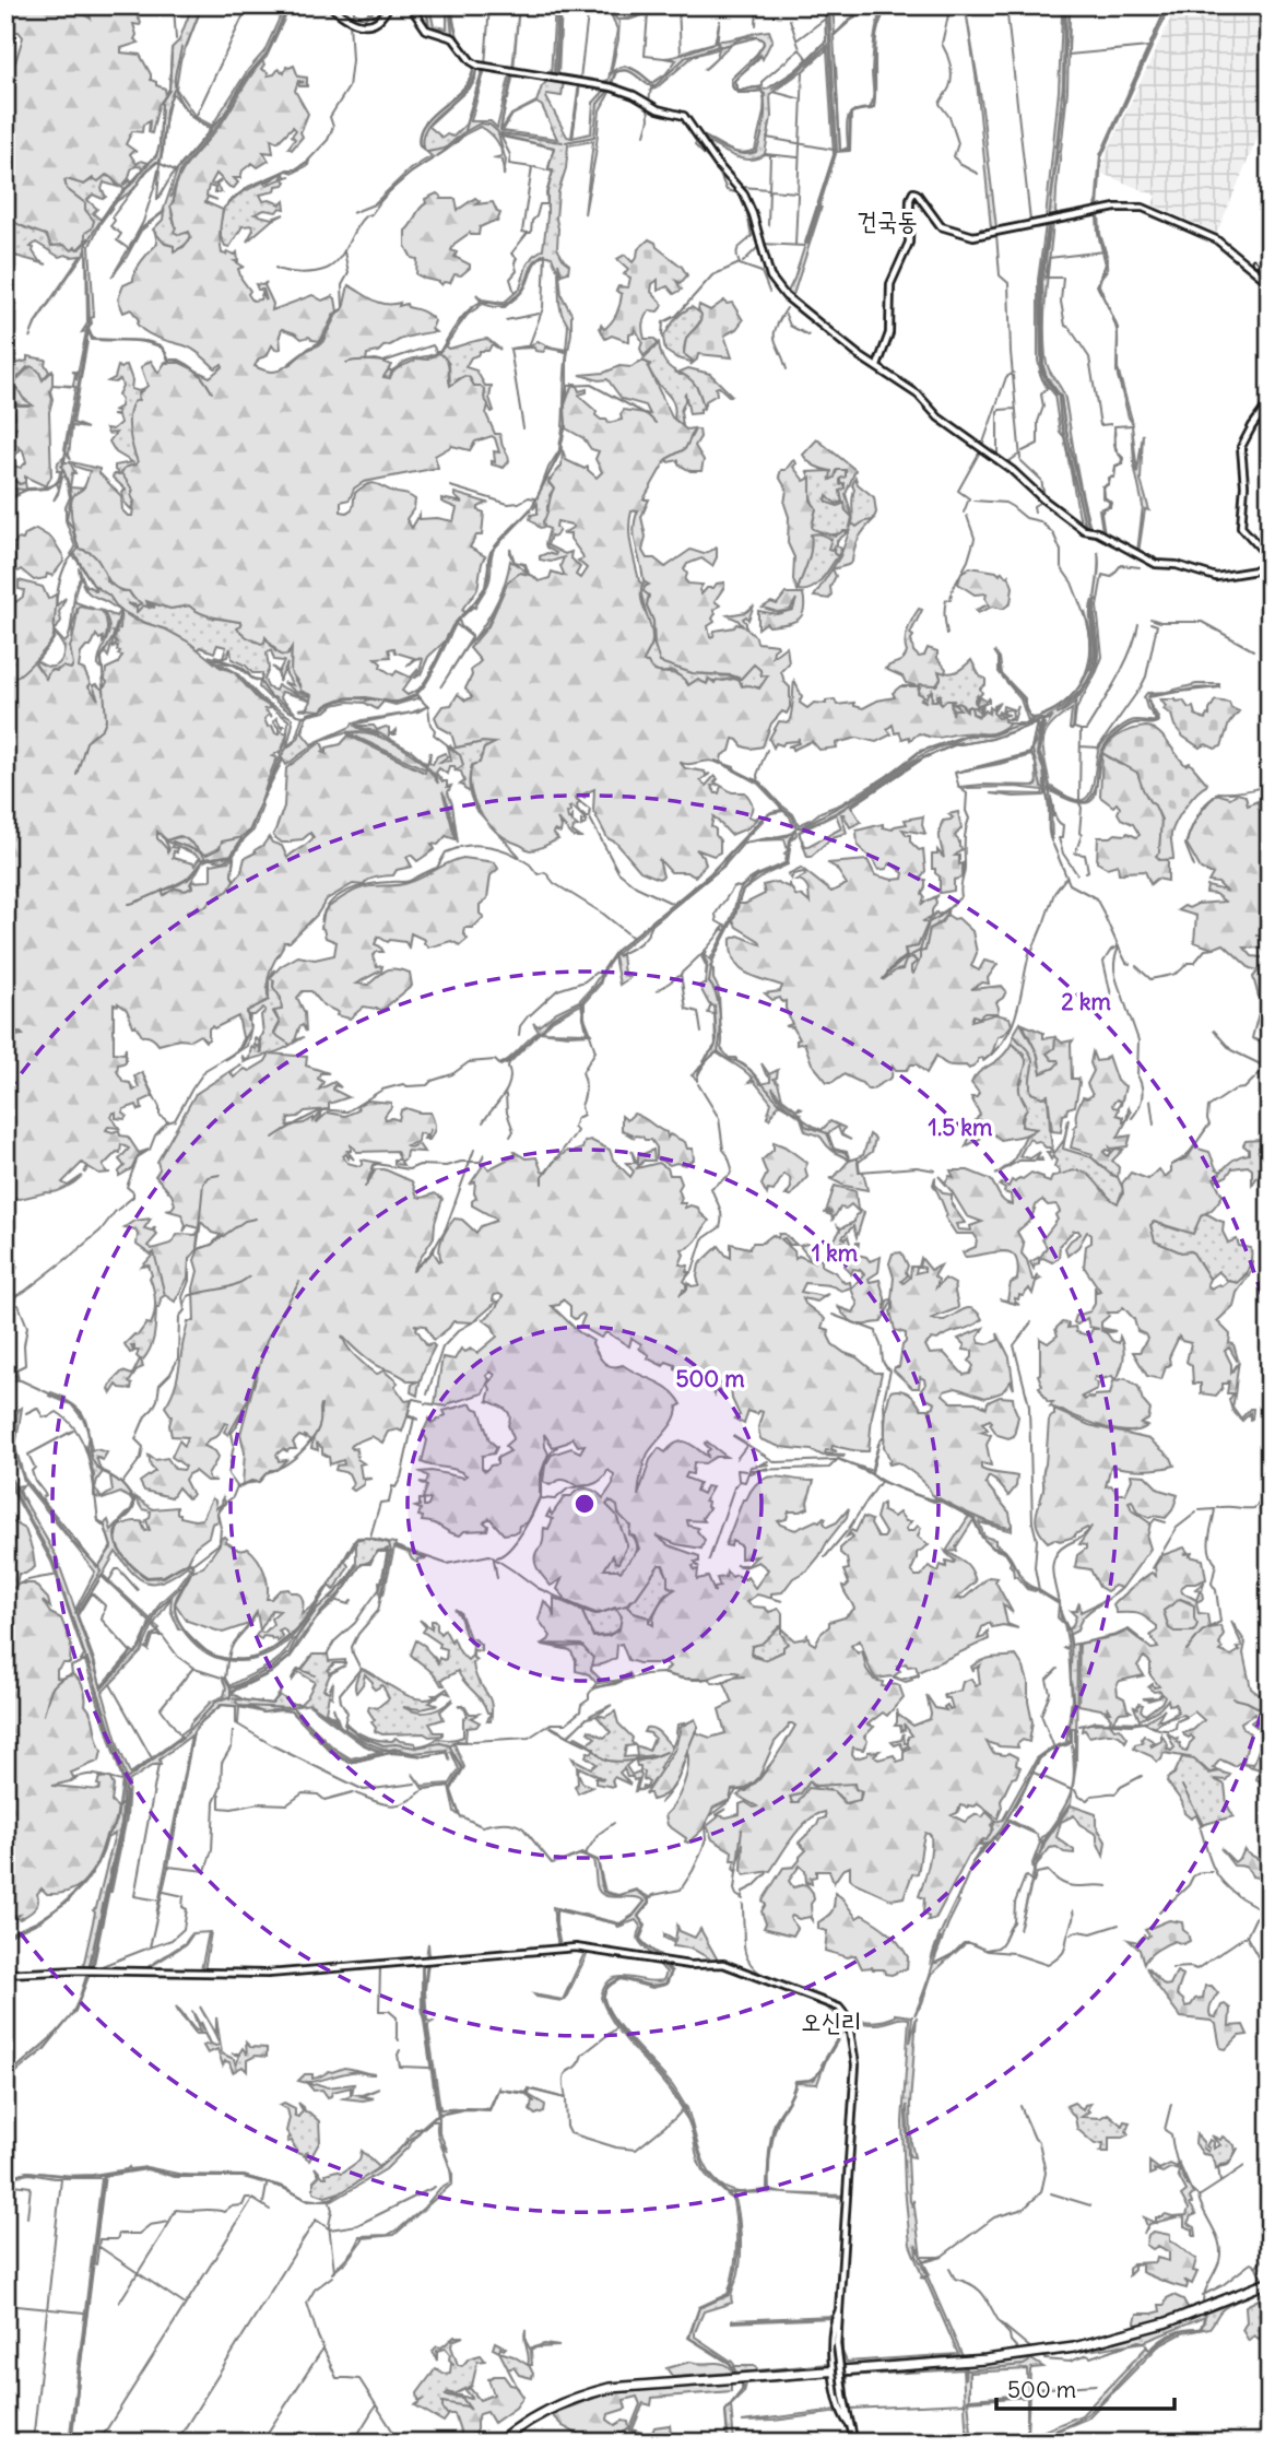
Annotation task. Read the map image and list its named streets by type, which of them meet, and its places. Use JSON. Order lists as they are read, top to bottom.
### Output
{
  "districts": ["건국동", "오신리"],
  "scale_bar": "500 m",
  "rings": [
    "2 km",
    "1.5 km",
    "1 km",
    "500 m"
  ]
}
